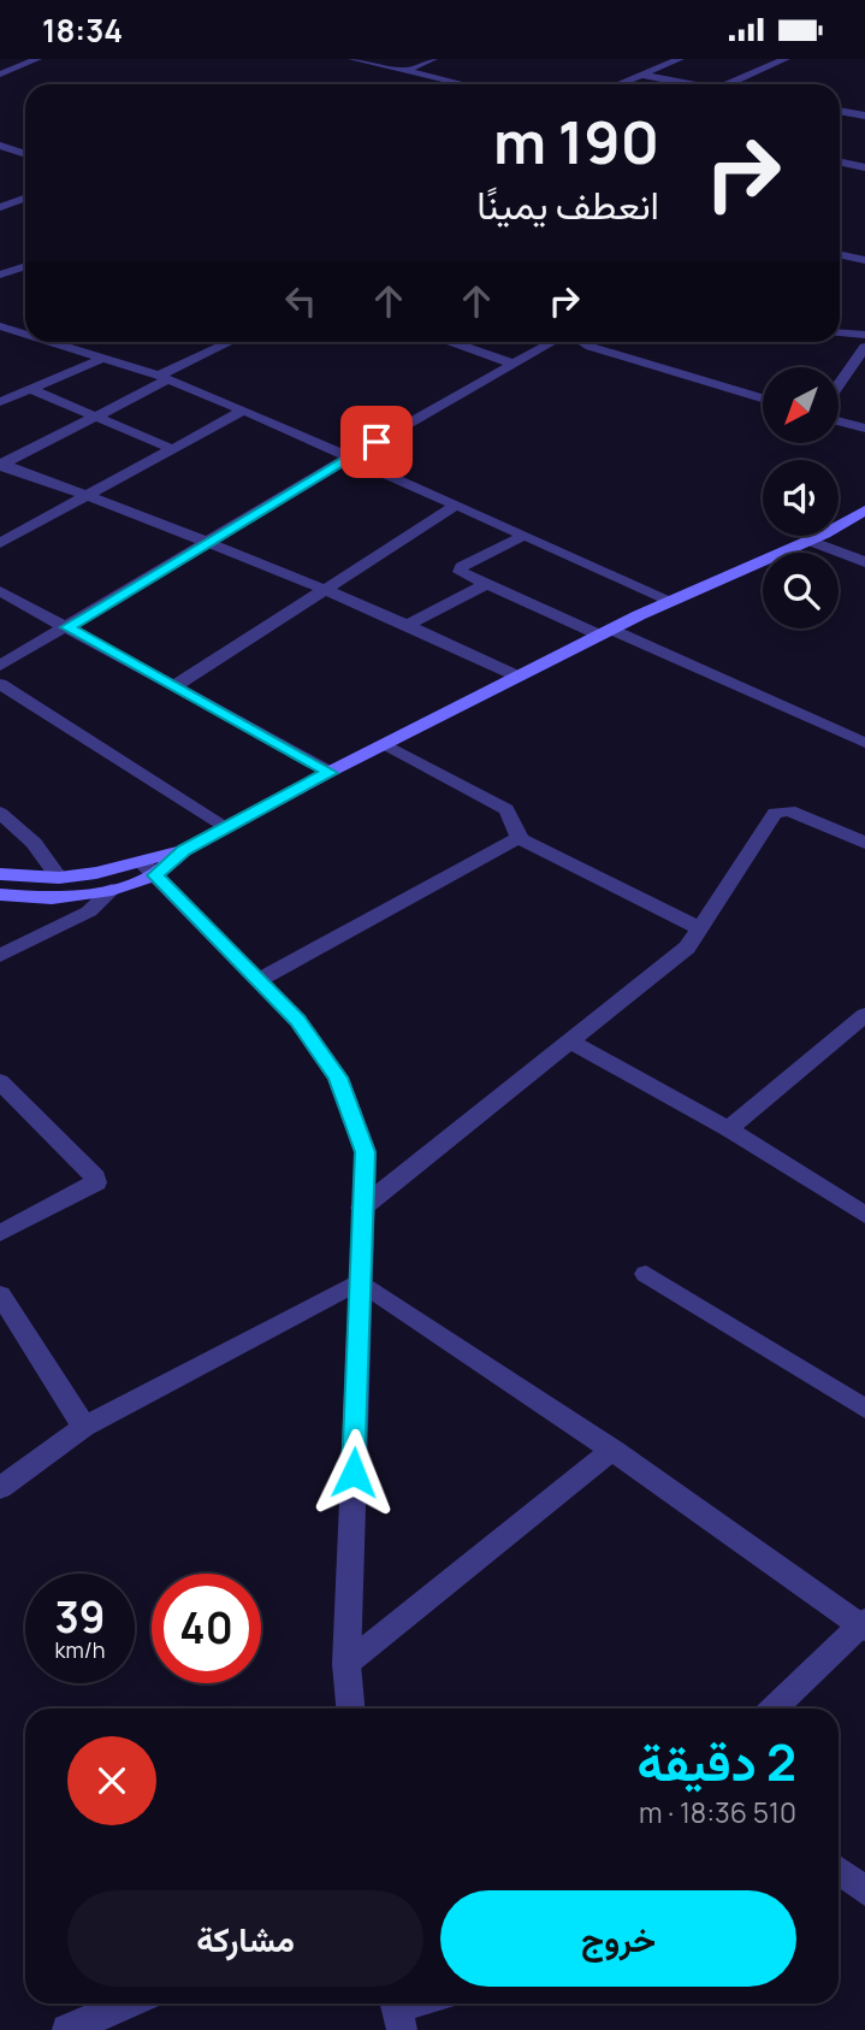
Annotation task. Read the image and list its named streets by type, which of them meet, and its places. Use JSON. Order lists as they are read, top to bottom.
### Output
{
  "north": "bottom left",
  "page": {
    "status": "18:34",
    "turn": ["190 m", "انعطف يمينًا"],
    "speed": "39 km/h",
    "limit": "40",
    "heading": ["2 دقيقة", "510 m · 18:36"],
    "buttons": ["خروج", "مشاركة"]
  }
}
